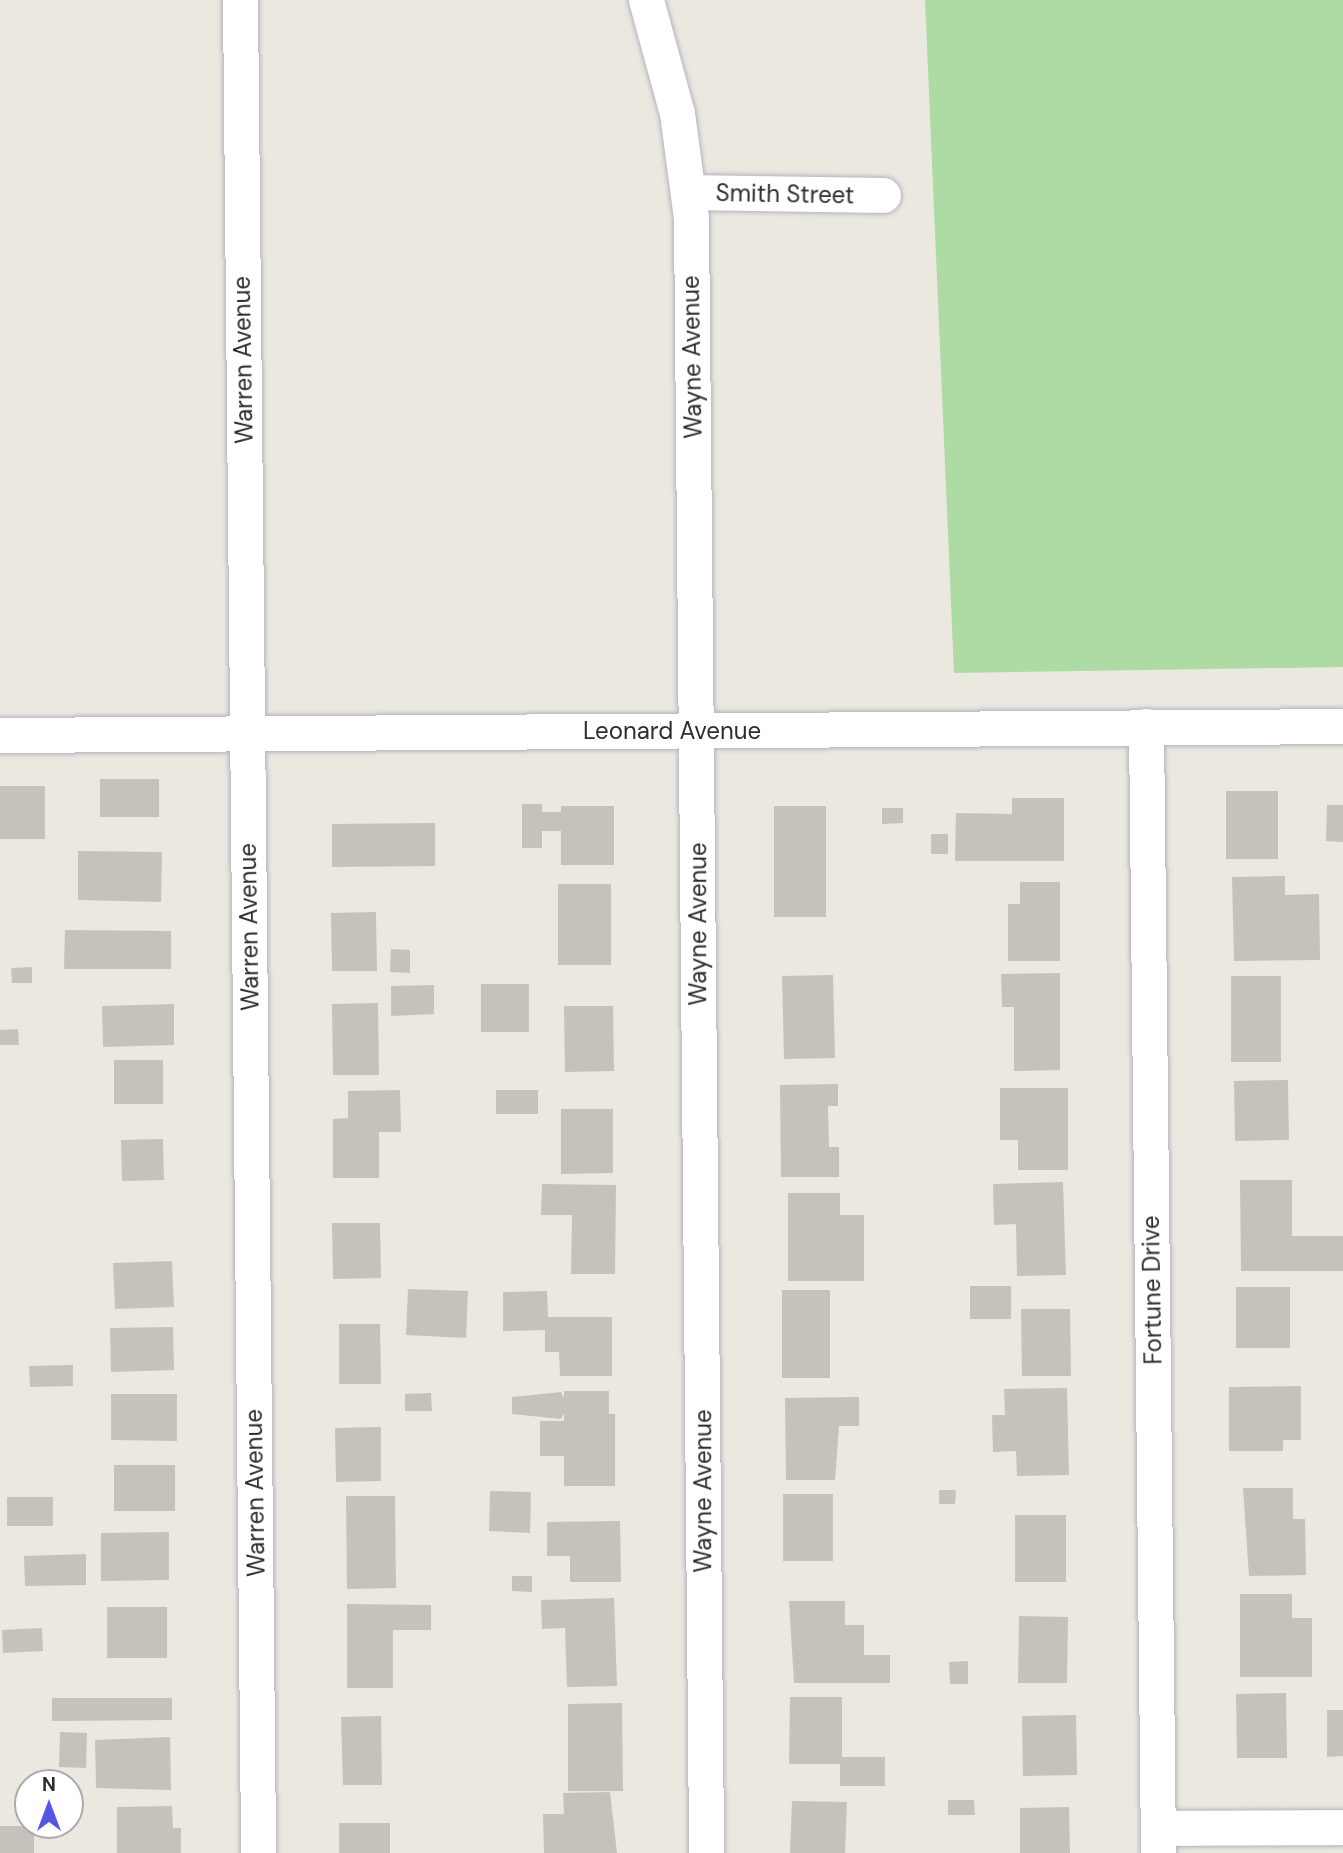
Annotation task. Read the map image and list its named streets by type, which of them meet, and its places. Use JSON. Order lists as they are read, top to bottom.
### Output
{
  "streets": {
    "street": [
      "Smith Street",
      "Wayne Avenue",
      "Warren Avenue",
      "Leonard Avenue",
      "Fortune Drive"
    ]
  },
  "crossings": [
    ["Smith Street", "Wayne Avenue"],
    ["Wayne Avenue", "Leonard Avenue"],
    ["Warren Avenue", "Leonard Avenue"],
    ["Leonard Avenue", "Fortune Drive"]
  ],
  "north": "top"
}
